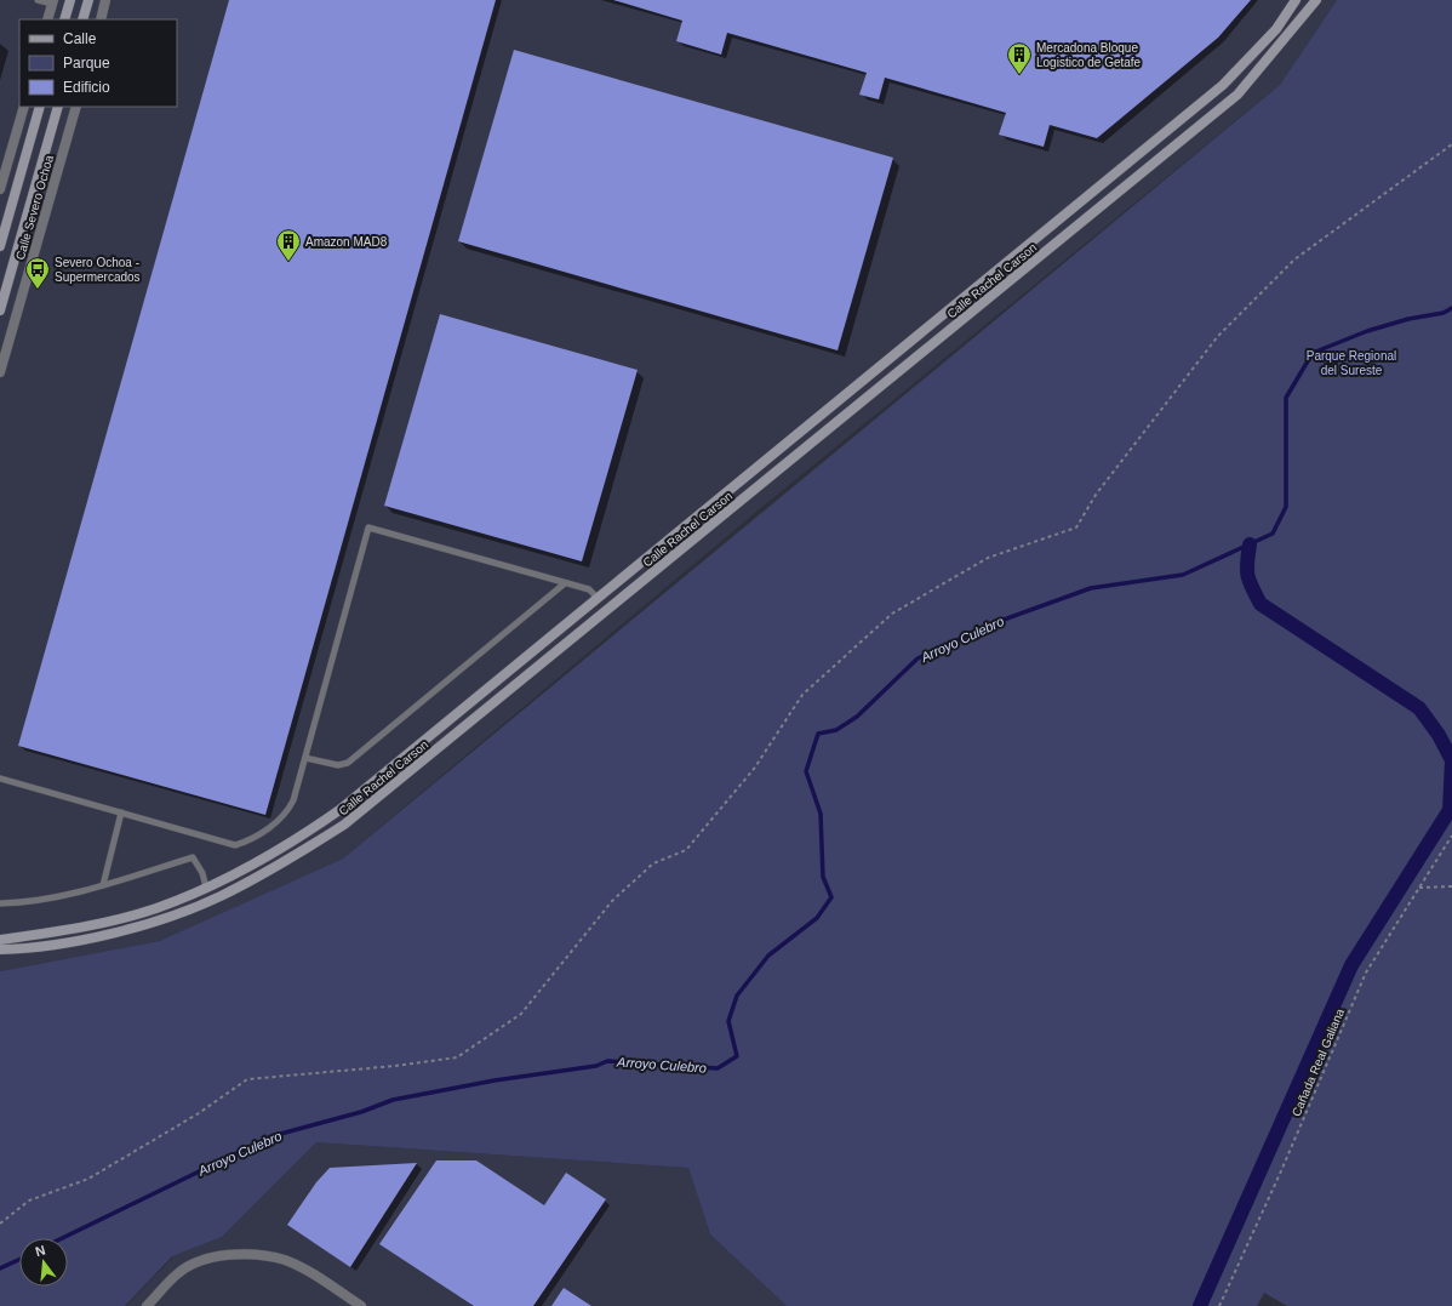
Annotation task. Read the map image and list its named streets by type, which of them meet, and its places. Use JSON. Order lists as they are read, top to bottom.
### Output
{
  "streets": {
    "street": ["Calle Severo Ochoa", "Calle Rachel Carson"],
    "path": ["Cañada Real Galiana"]
  },
  "water": ["Arroyo Culebro"],
  "parks": ["Parque Regional del Sureste"],
  "places": {
    "building": ["Mercadona Bloque Logistico de Getafe", "Amazon MAD8"],
    "bus stop": ["Severo Ochoa - Supermercados"]
  },
  "legend": ["Calle", "Parque", "Edificio"],
  "north": "top"
}
